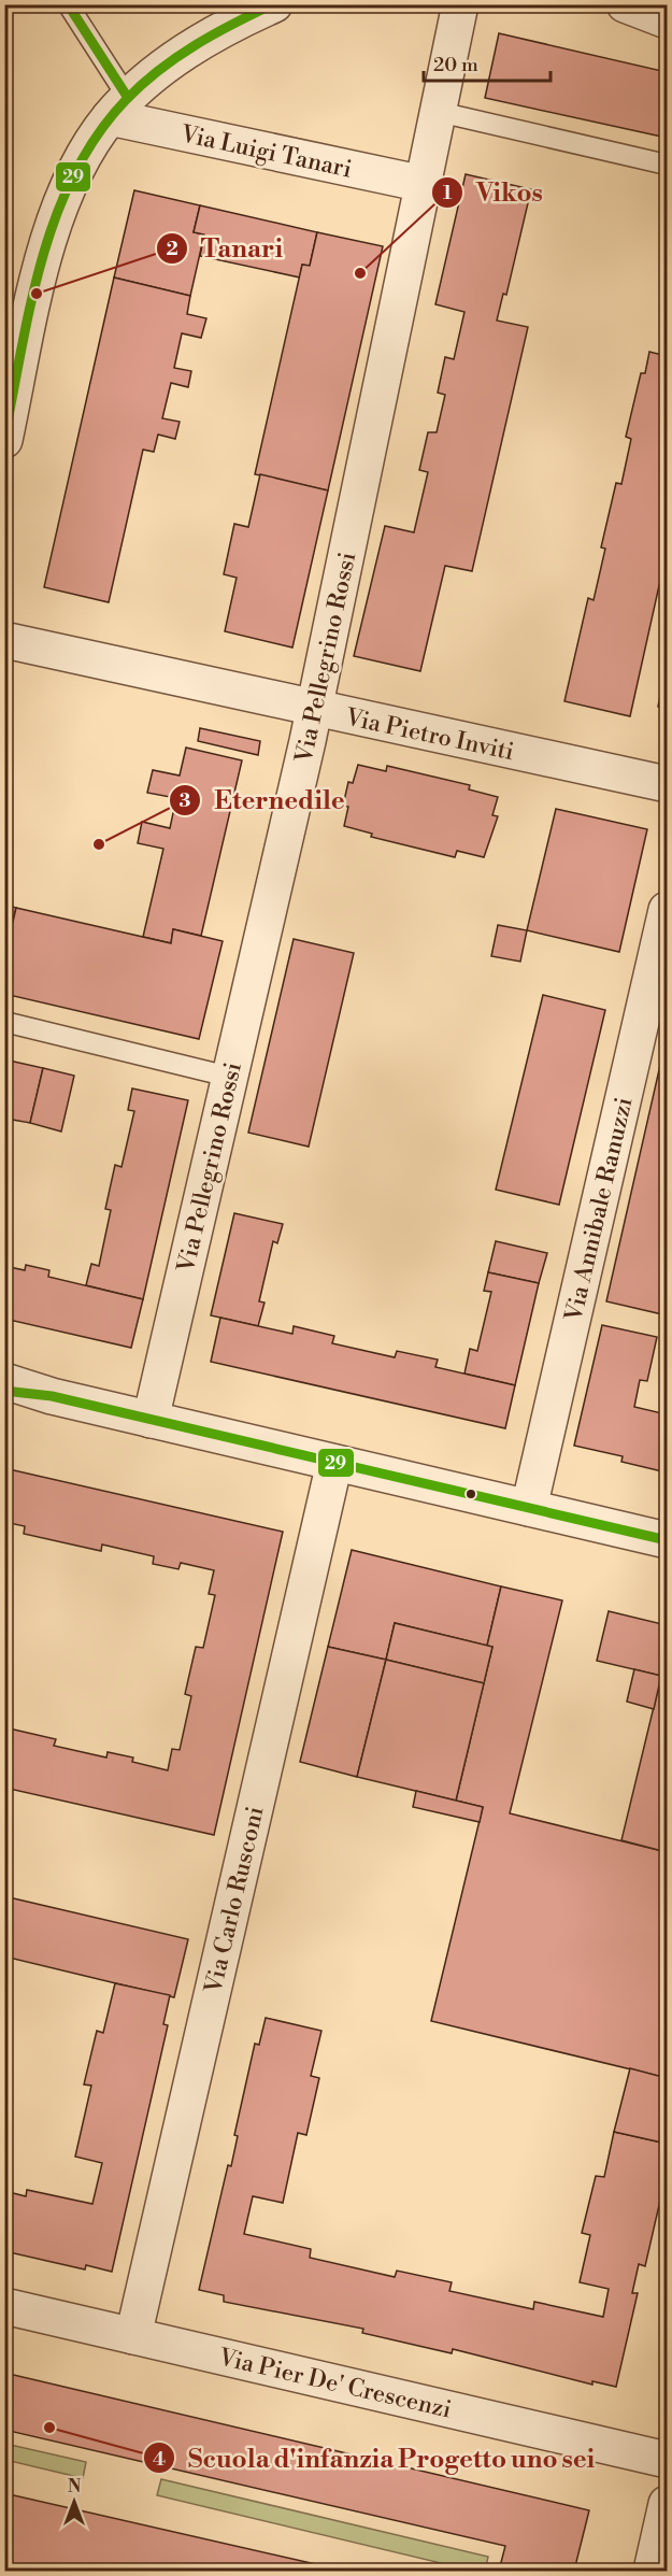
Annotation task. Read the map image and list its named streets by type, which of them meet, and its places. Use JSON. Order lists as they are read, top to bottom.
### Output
{
  "streets": {
    "street": [
      "Via Luigi Tanari",
      "Via Pellegrino Rossi",
      "Via Pietro Inviti",
      "Via Annibale Ranuzzi",
      "Via Carlo Rusconi",
      "Via Pier De' Crescenzi"
    ]
  },
  "crossings": [
    ["Via Luigi Tanari", "Via Pellegrino Rossi"],
    ["Via Pellegrino Rossi", "Via Pietro Inviti"],
    ["Via Carlo Rusconi", "Via Pier De' Crescenzi"]
  ],
  "places": [
    "Vikos",
    "Tanari",
    "Eternedile",
    "Scuola d'infanzia Progetto uno sei"
  ],
  "lines": ["transit line 29"],
  "scale_bar": "20 m",
  "north": "top"
}
